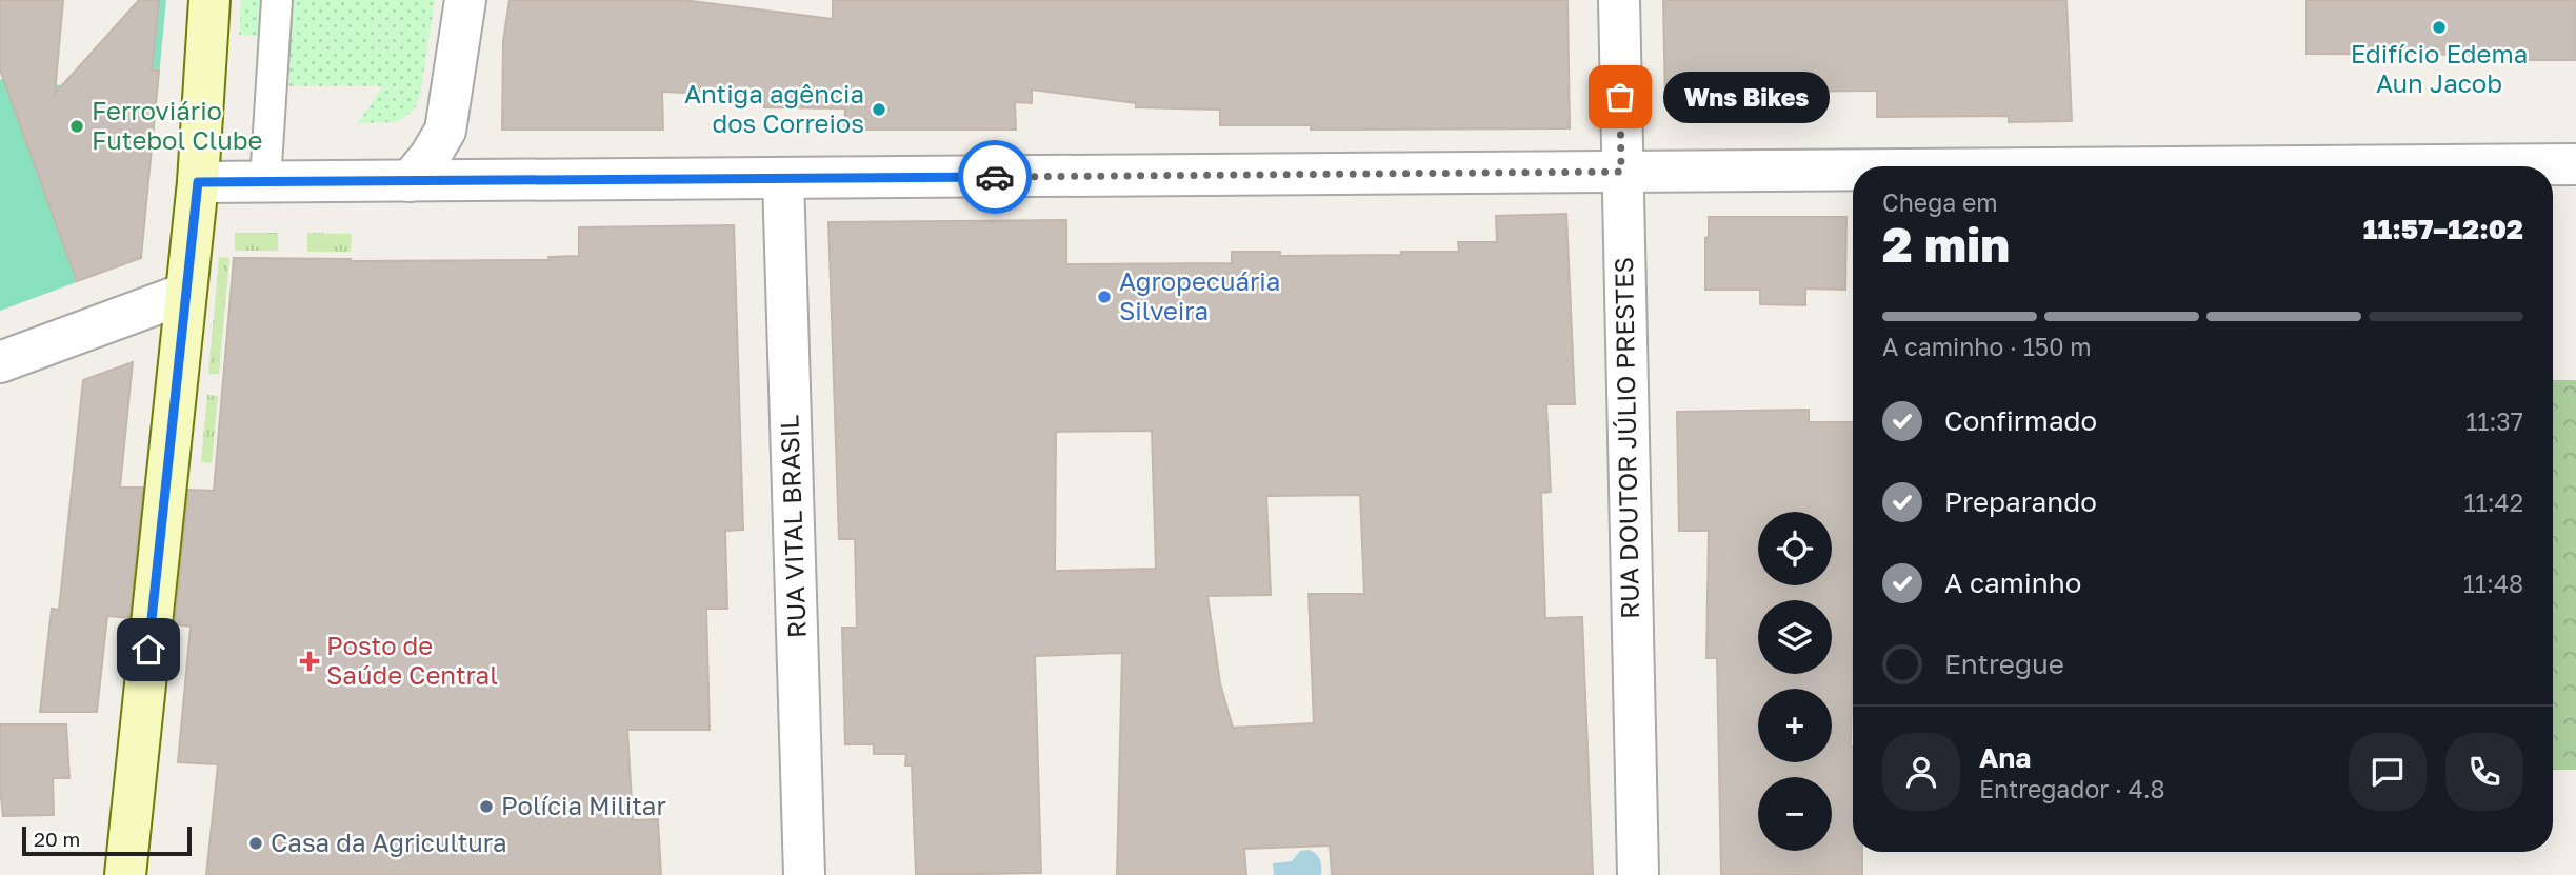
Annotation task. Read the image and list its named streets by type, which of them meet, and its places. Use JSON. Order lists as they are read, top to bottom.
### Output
{
  "streets": {
    "street": ["RUA DOUTOR JÚLIO PRESTES", "RUA VITAL BRASIL"]
  },
  "places": {
    "other": [
      "Edifício Edema Aun Jacob",
      "Wns Bikes",
      "Antiga agência dos Correios",
      "Ferroviário Futebol Clube",
      "Agropecuária Silveira",
      "Polícia Militar",
      "Casa da Agricultura"
    ],
    "health": ["Posto de Saúde Central"]
  },
  "scale_bar": "20 m",
  "page": {
    "bubble": "Wns Bikes",
    "heading": ["2 min", "Chega em", "11:57–12:02"],
    "panel": ["Ana", "Entregador · 4.8"],
    "bar": "A caminho · 150 m",
    "list": [
      ["Confirmado", "11:37"],
      ["Preparando", "11:42"],
      ["A caminho", "11:48"],
      "Entregue"
    ],
    "map_buttons": ["+", "−"],
    "scale": "20 m"
  }
}
